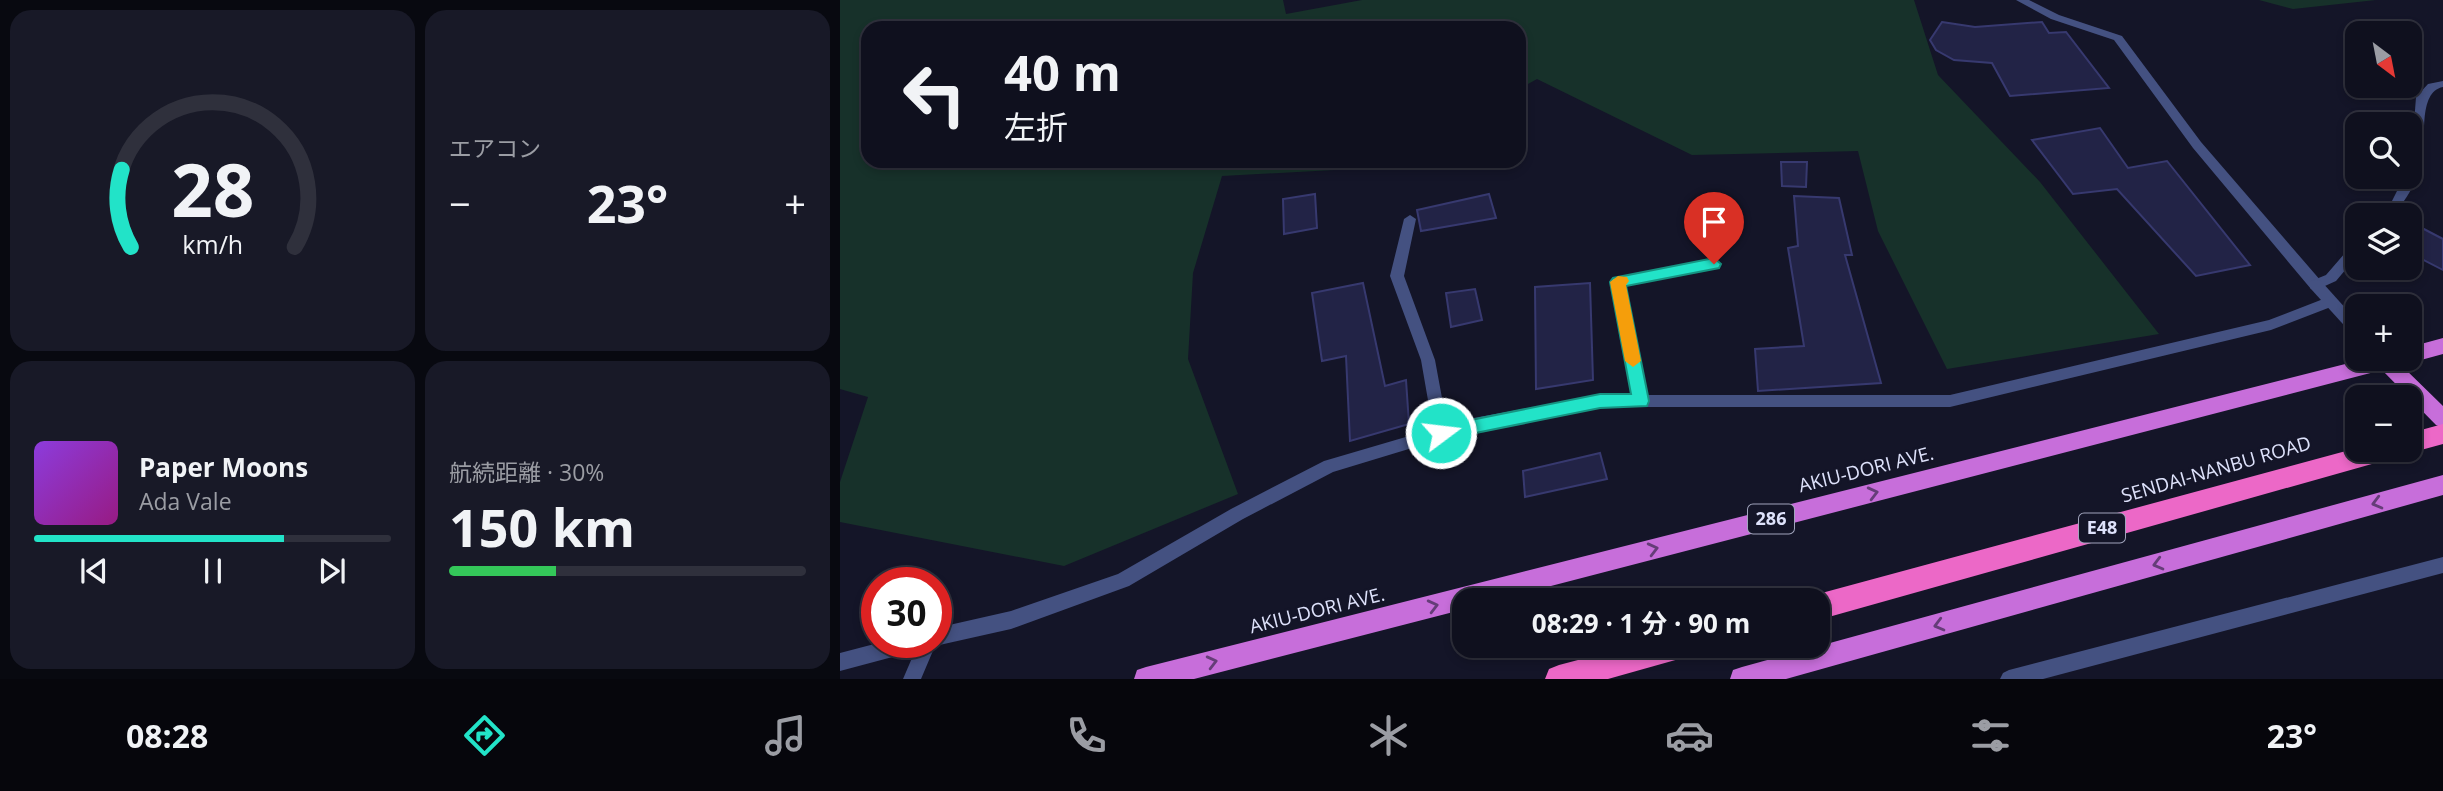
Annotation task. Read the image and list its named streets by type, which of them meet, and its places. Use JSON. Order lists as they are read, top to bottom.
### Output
{
  "streets": {
    "highway": [
      "AKIU-DORI AVE.",
      "SENDAI-NANBU ROAD",
      "286",
      "E48"
    ]
  },
  "north": "bottom right",
  "page": {
    "tile": [
      "エアコン",
      ["航続距離 · 30%", "150 km"]
    ],
    "map_buttons": ["+", "−"],
    "turn": ["40 m", "左折"],
    "heat": ["−", "23°", "+"],
    "song": ["Paper Moons", "Ada Vale"],
    "limit": "30",
    "trip": "08:29 · 1 分 · 90 m",
    "tabs": ["08:28", "23°"],
    "gauge": ["28", "km/h"]
  }
}
